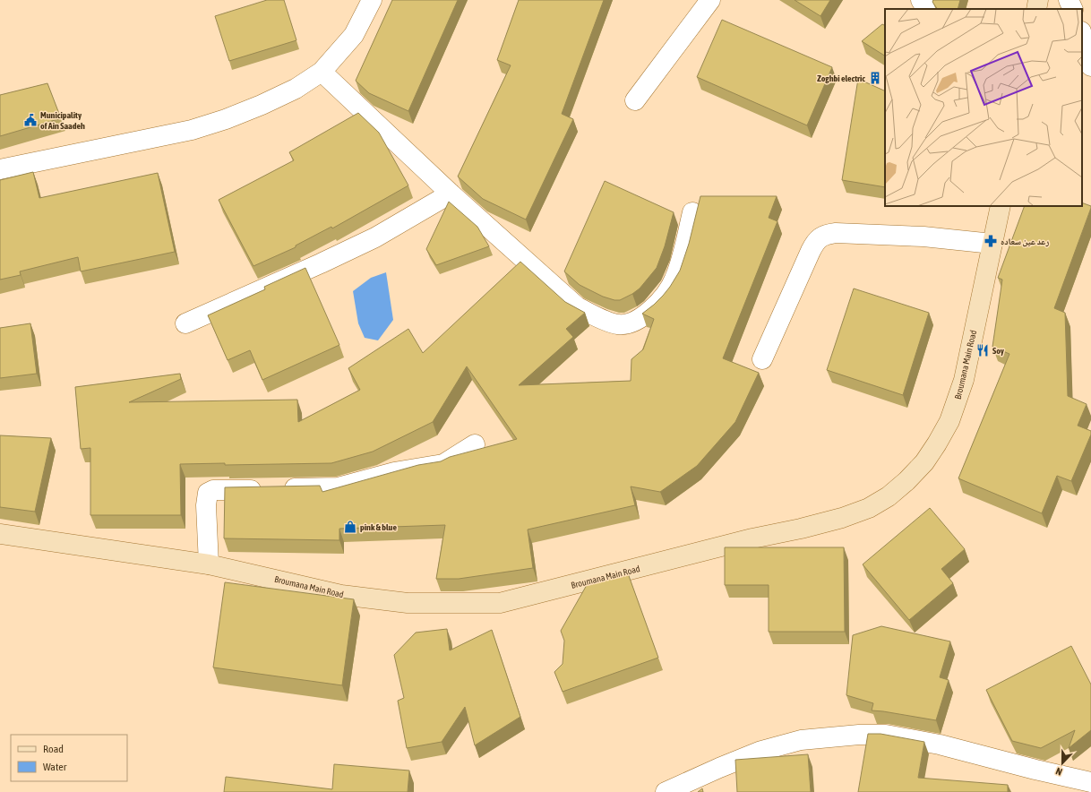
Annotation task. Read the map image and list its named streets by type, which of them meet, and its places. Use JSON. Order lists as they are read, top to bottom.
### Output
{
  "streets": {
    "main road": ["Broumana Main Road"]
  },
  "places": {
    "building": ["Zoghbi electric"],
    "public building": ["Municipality of Ain Saadeh"],
    "pharmacy": ["رعد عين سعاده"],
    "restaurant": ["Soy"],
    "shop": ["pink & blue"]
  },
  "legend": ["Road", "Water"],
  "north": "bottom"
}
